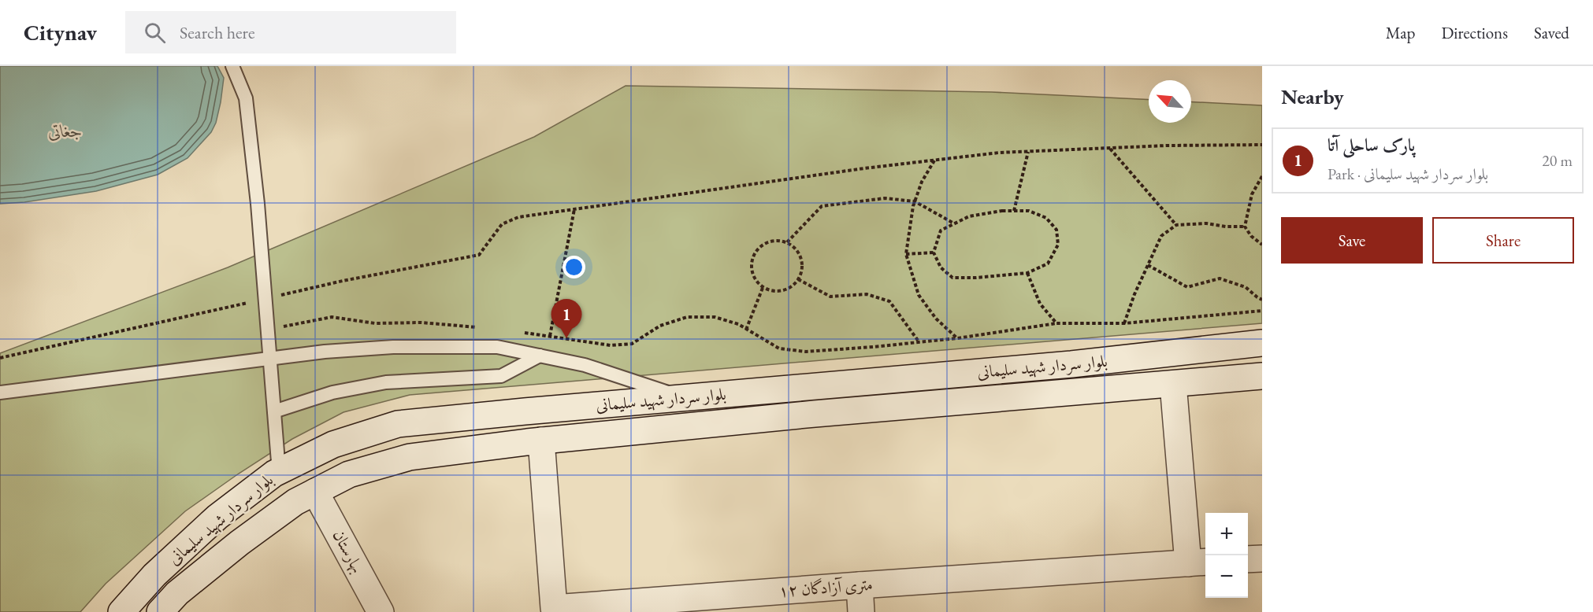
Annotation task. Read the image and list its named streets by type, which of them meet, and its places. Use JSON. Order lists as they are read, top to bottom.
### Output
{
  "streets": {
    "main road": ["بلوار سردار شهید سلیمانی", "بهارستان", "۱۲ متری آزادگان"]
  },
  "crossings": [
    ["بلوار سردار شهید سلیمانی", "بهارستان"],
    ["بلوار سردار شهید سلیمانی", "۱۲ متری آزادگان"]
  ],
  "water": ["جغاتی"],
  "north": "top left",
  "page": {
    "header": "Citynav",
    "search": "Search here",
    "nav": ["Map", "Directions", "Saved"],
    "heading": "Nearby",
    "list": [
      {
        "mark": "1",
        "name": "پارک ساحلی آتا",
        "note": "Park · بلوار سردار شهید سلیمانی",
        "value": "20 m"
      }
    ],
    "buttons": ["Save", "Share"],
    "pins": "1",
    "map_buttons": ["+", "−"]
  }
}
